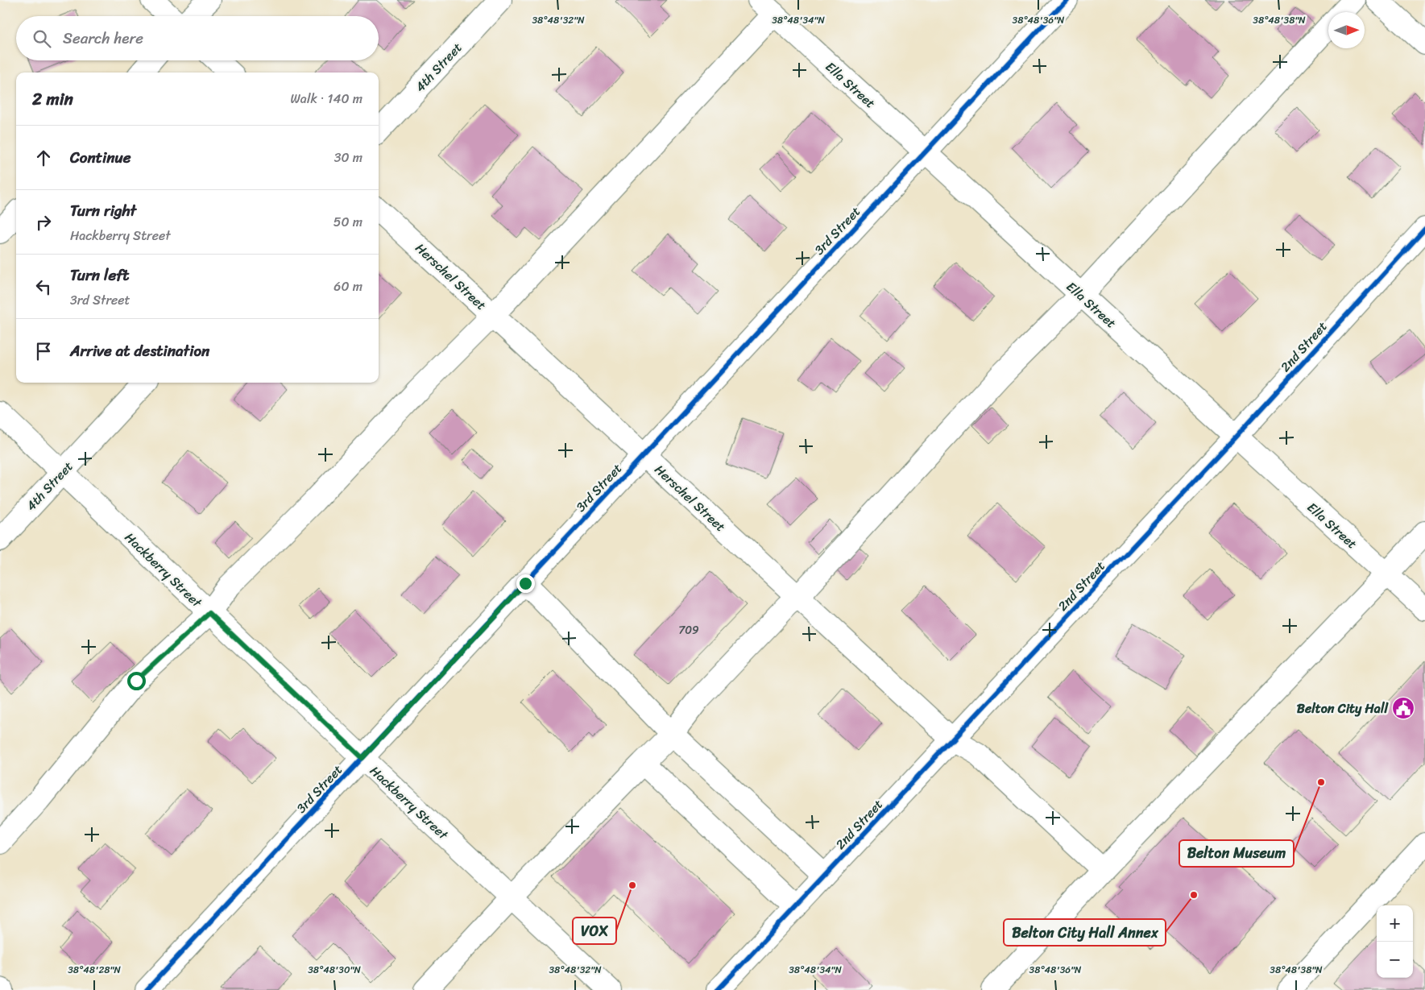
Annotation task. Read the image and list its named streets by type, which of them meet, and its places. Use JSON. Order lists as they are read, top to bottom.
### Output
{
  "streets": {
    "street": [
      "4th Street",
      "Ella Street",
      "3rd Street",
      "Herschel Street",
      "2nd Street",
      "Hackberry Street"
    ]
  },
  "crossings": [
    ["4th Street", "Hackberry Street"],
    ["Ella Street", "3rd Street"],
    ["Ella Street", "2nd Street"],
    ["3rd Street", "Herschel Street"],
    ["3rd Street", "Hackberry Street"],
    ["Herschel Street", "2nd Street"]
  ],
  "places": {
    "public building": ["Belton City Hall"],
    "other": ["Belton Museum", "VOX", "Belton City Hall Annex"]
  },
  "house_numbers": ["709"],
  "north": "right",
  "page": {
    "search": "Search here",
    "heading": ["2 min", "Walk · 140 m"],
    "list": [
      ["Continue", "30 m"],
      ["Turn right", "Hackberry Street", "50 m"],
      ["Turn left", "3rd Street", "60 m"],
      "Arrive at destination"
    ],
    "map_buttons": ["+", "−"]
  },
  "coordinates": [
    "38°48'32\"N",
    "38°48'34\"N",
    "38°48'36\"N",
    "38°48'38\"N",
    "38°48'28\"N",
    "38°48'30\"N"
  ]
}
